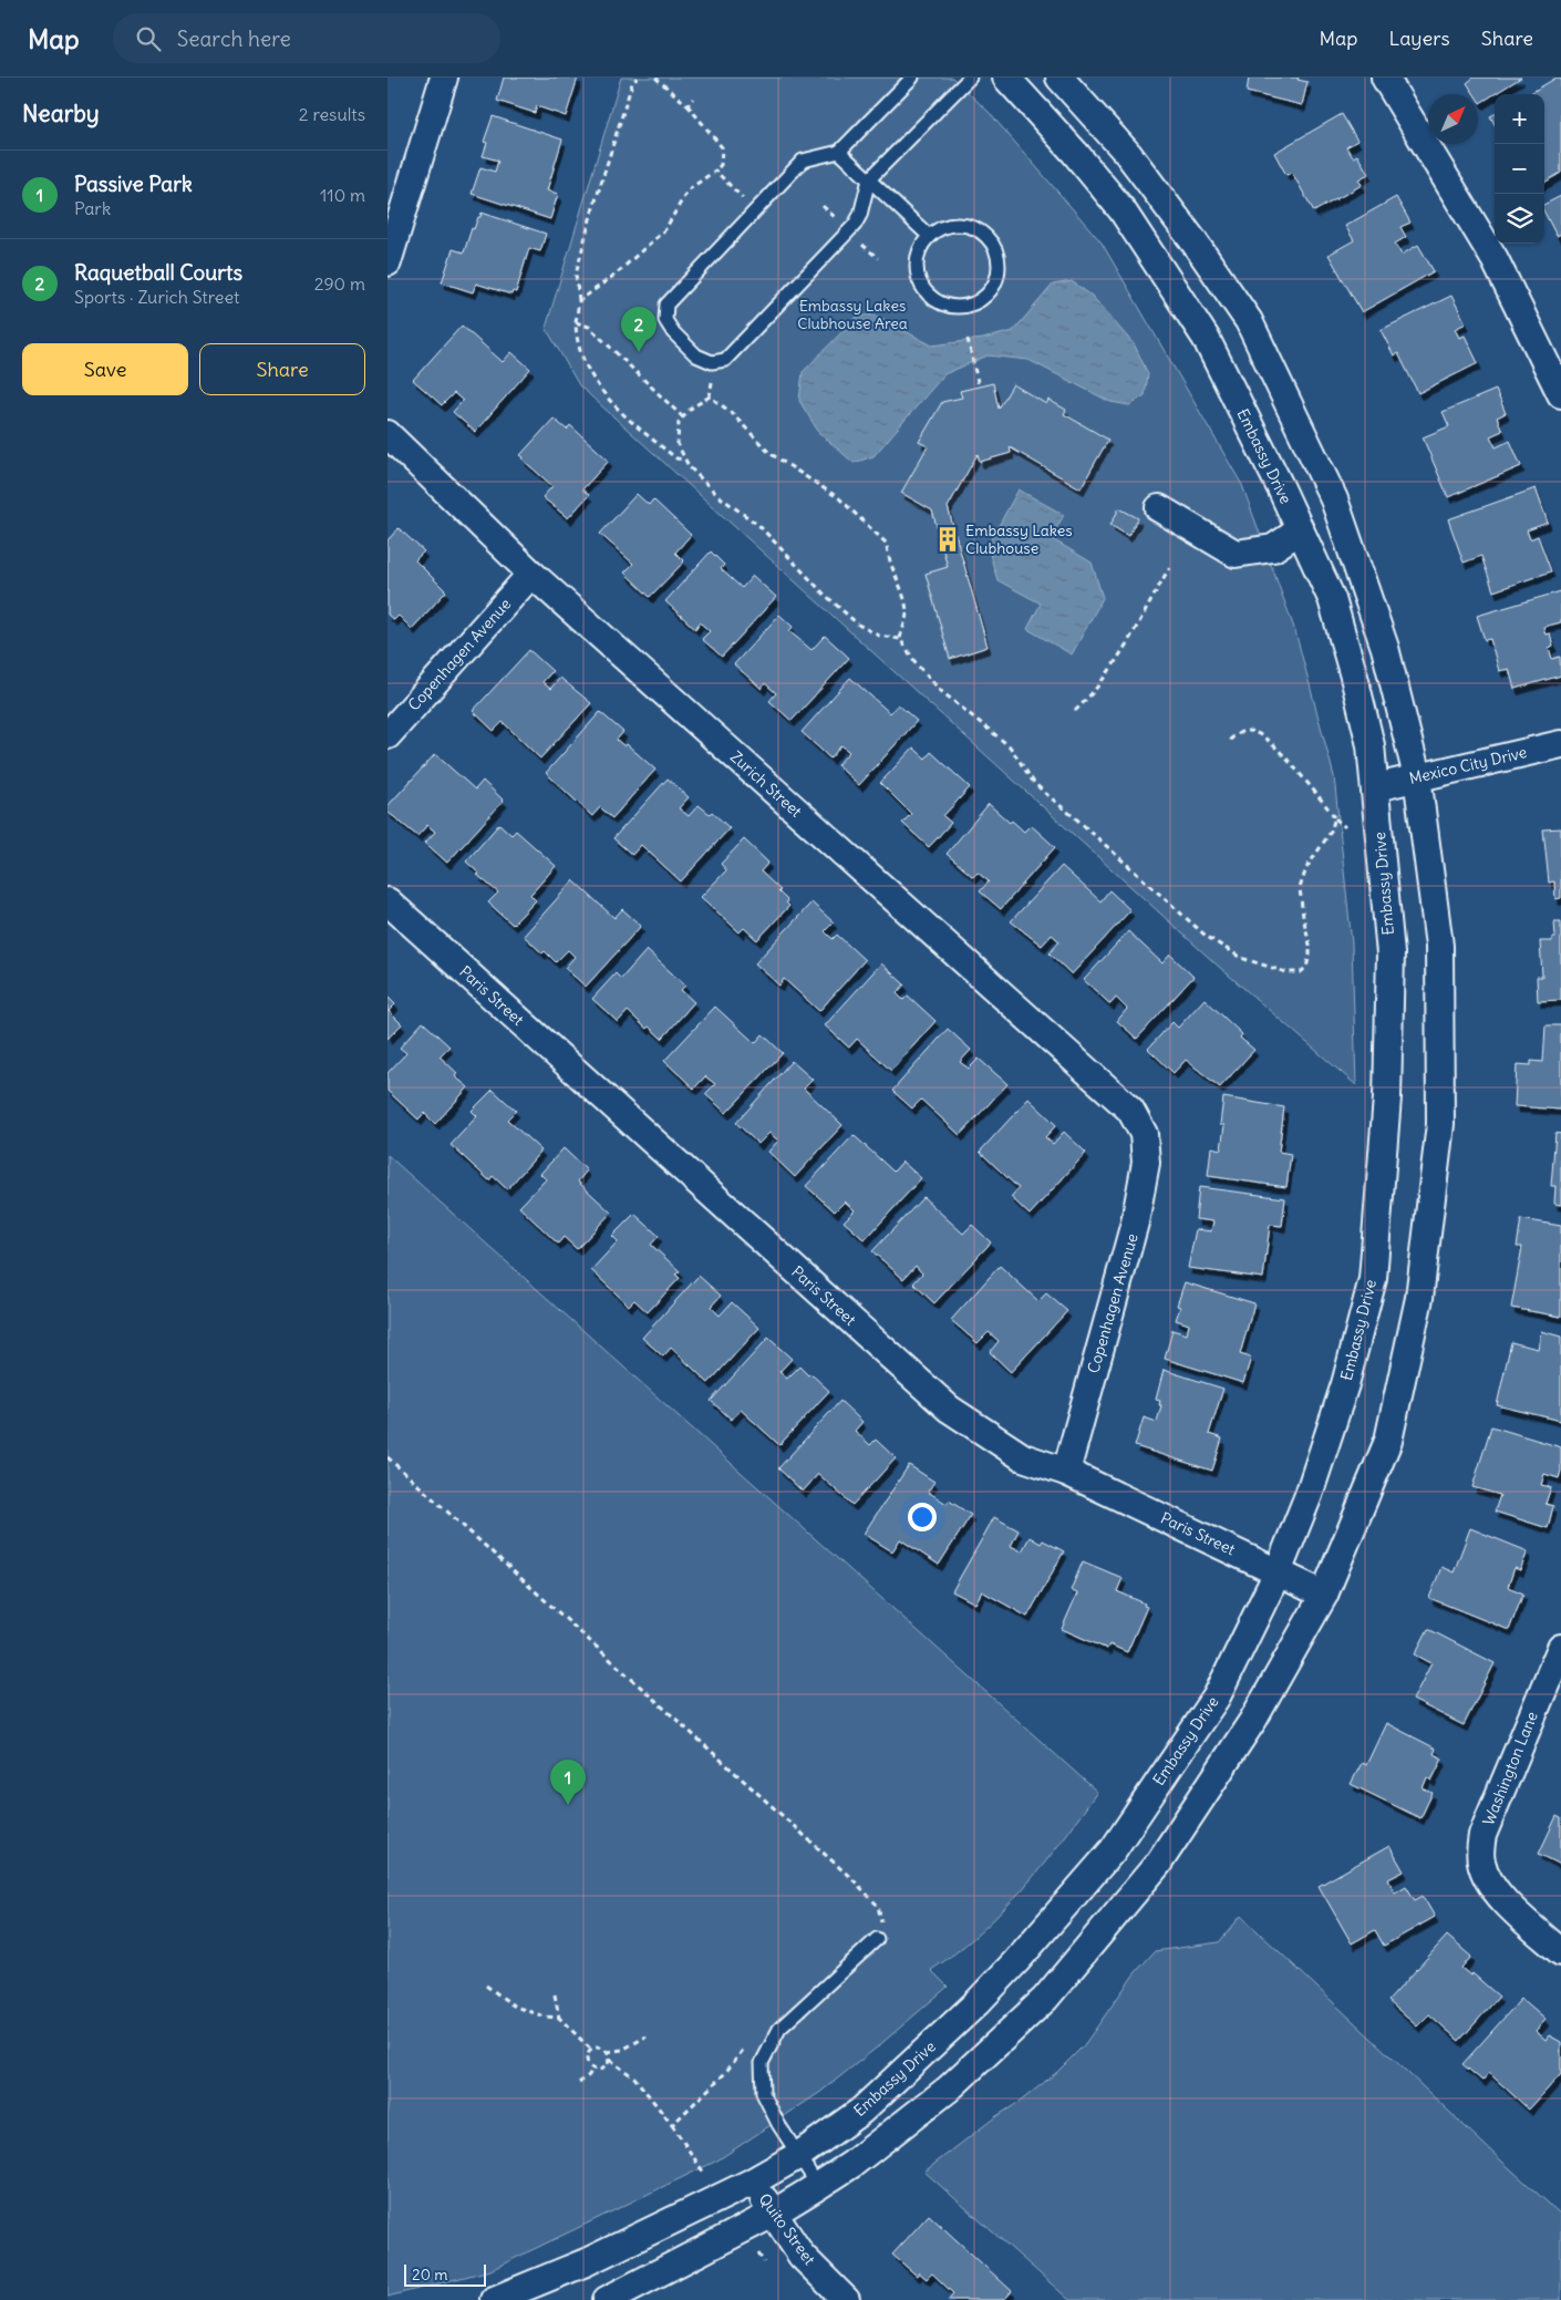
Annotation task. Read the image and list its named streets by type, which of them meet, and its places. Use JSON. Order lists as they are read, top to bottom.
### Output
{
  "streets": {
    "street": [
      "Embassy Drive",
      "Copenhagen Avenue",
      "Mexico City Drive",
      "Zurich Street",
      "Paris Street",
      "Washington Lane",
      "Quito Street"
    ]
  },
  "crossings": [
    ["Embassy Drive", "Mexico City Drive"],
    ["Embassy Drive", "Paris Street"],
    ["Embassy Drive", "Quito Street"],
    ["Copenhagen Avenue", "Zurich Street"],
    ["Copenhagen Avenue", "Paris Street"]
  ],
  "parks": ["Embassy Lakes Clubhouse Area"],
  "places": {
    "building": ["Embassy Lakes Clubhouse"]
  },
  "scale_bar": "20 m",
  "north": "top right",
  "page": {
    "header": "Map",
    "search": "Search here",
    "nav": ["Map", "Layers", "Share"],
    "heading": ["Nearby", "2 results"],
    "map_buttons": ["+", "−"],
    "list": [
      {
        "mark": "1",
        "name": "Passive Park",
        "note": "Park",
        "value": "110 m"
      },
      {
        "mark": "2",
        "name": "Raquetball Courts",
        "note": "Sports · Zurich Street",
        "value": "290 m"
      }
    ],
    "pins": ["2", "1"],
    "buttons": ["Save", "Share"],
    "scale": "20 m"
  }
}
